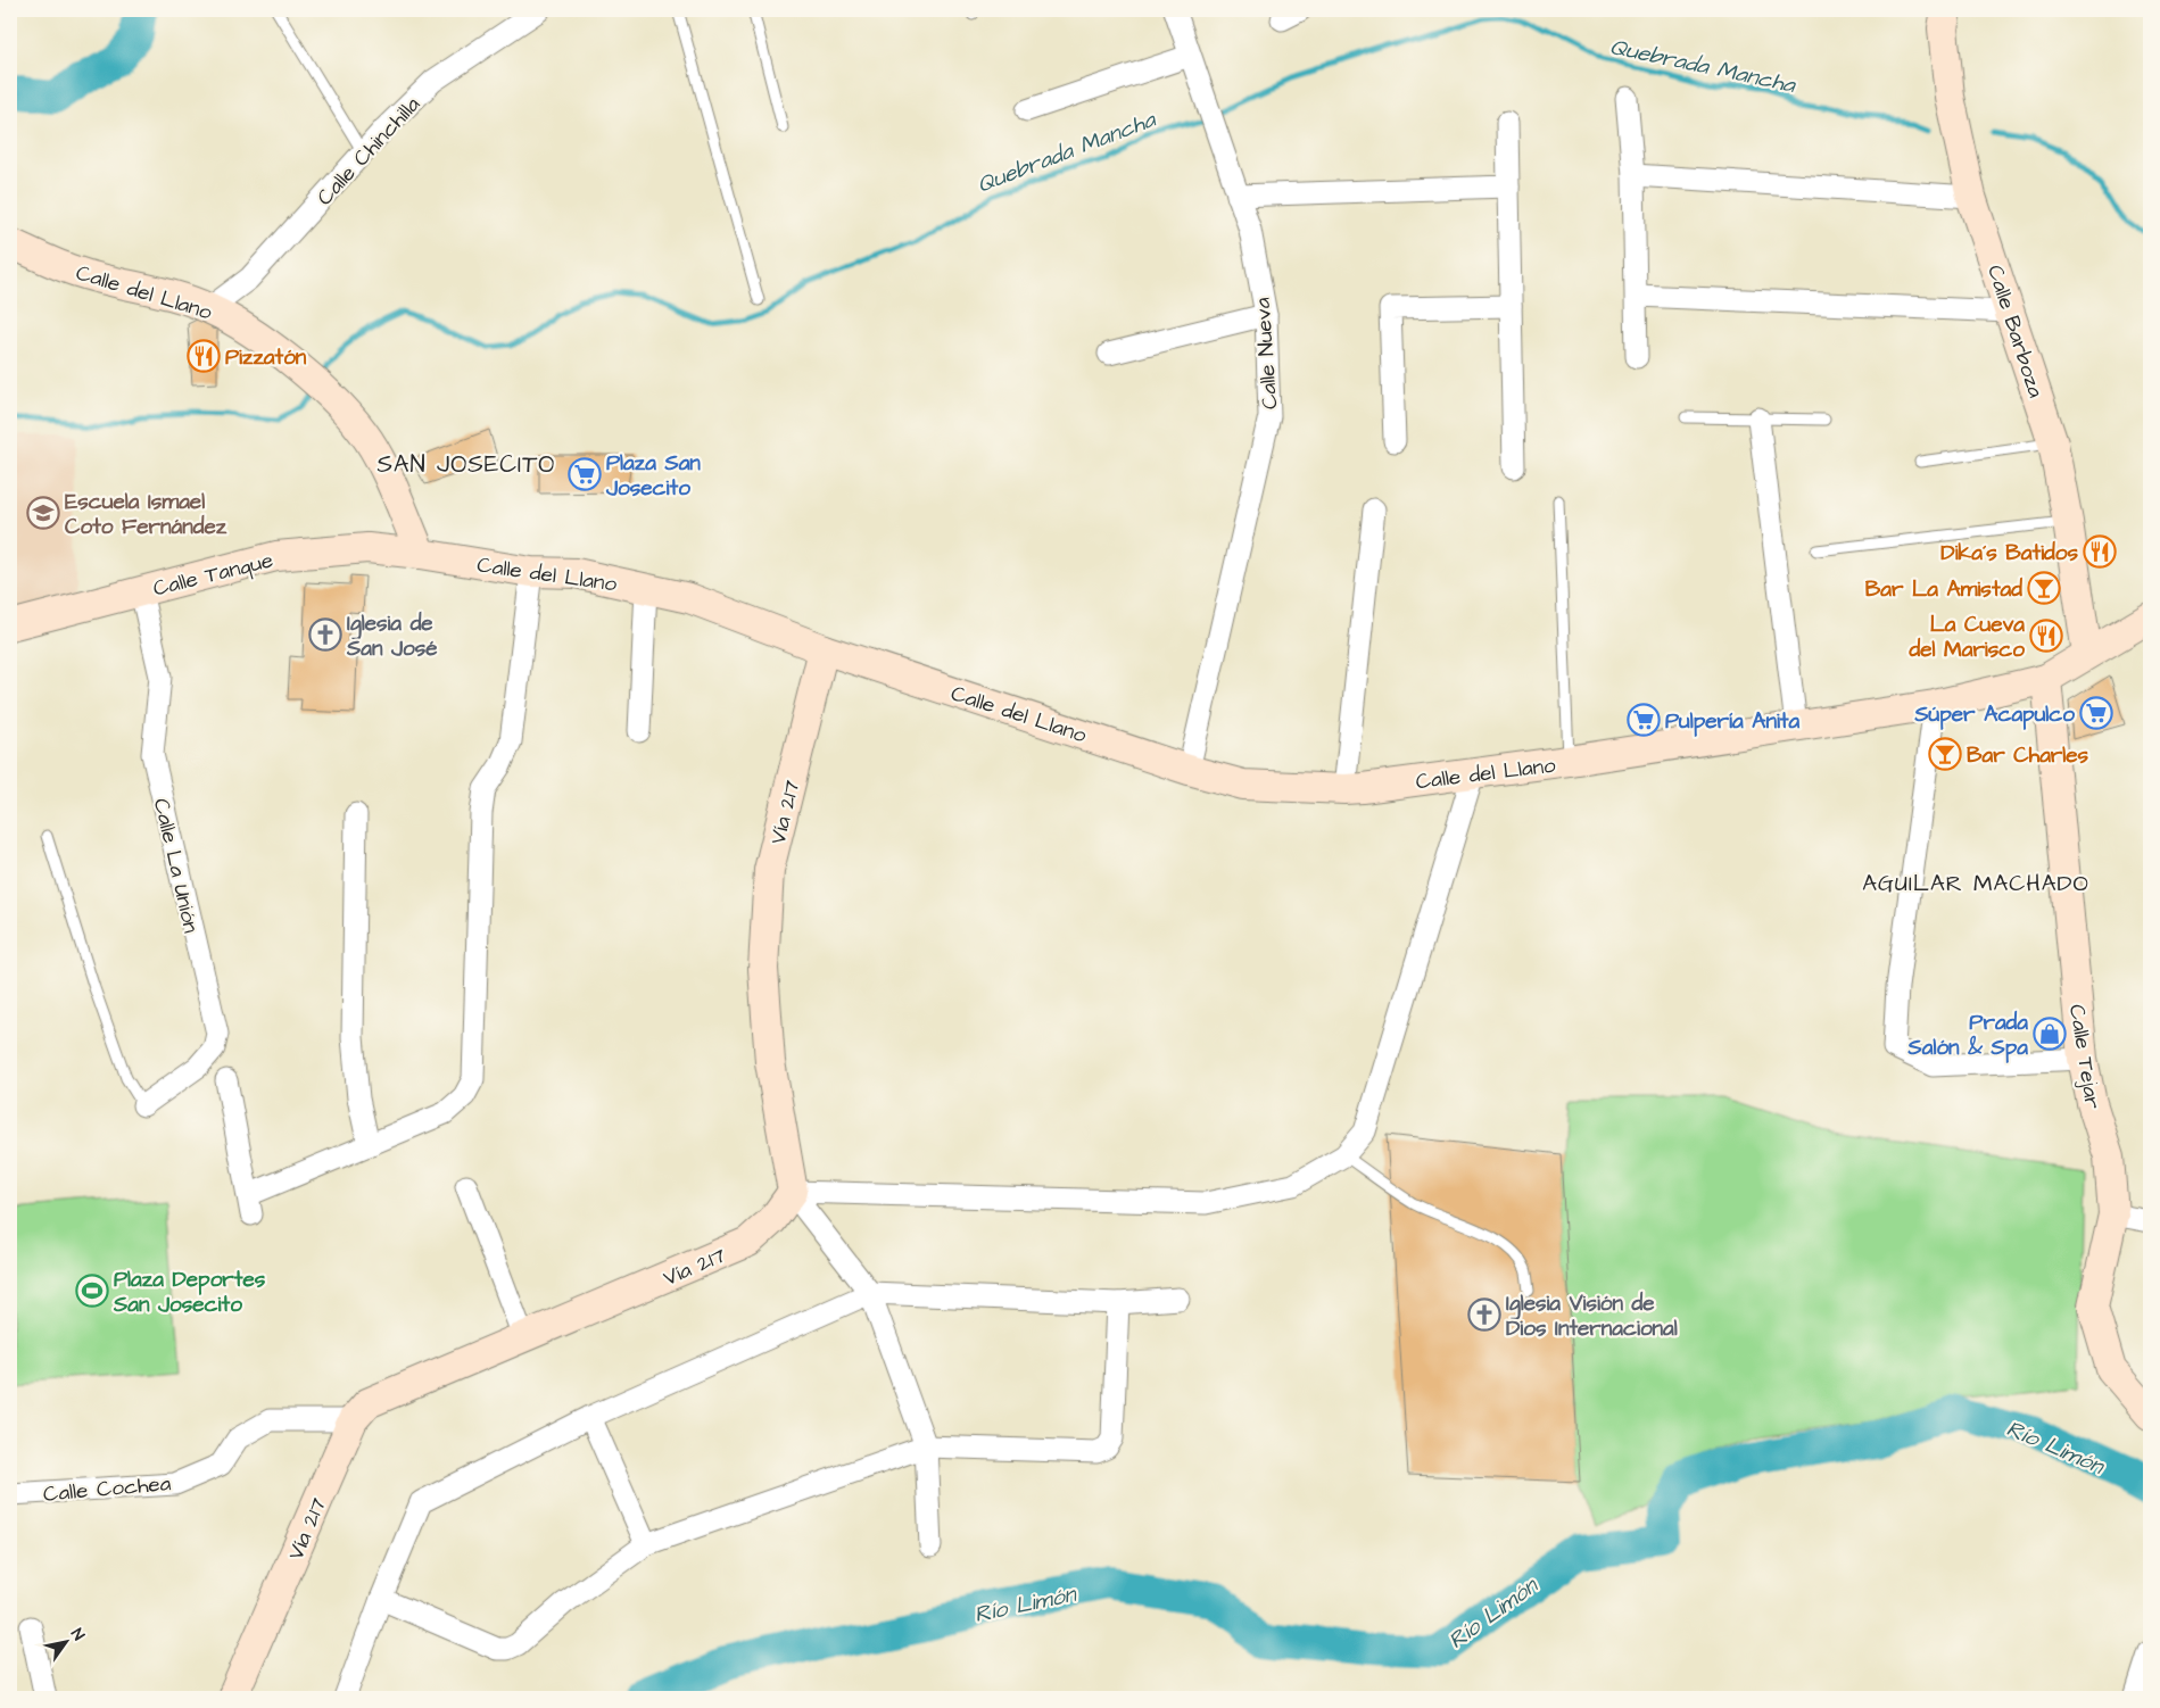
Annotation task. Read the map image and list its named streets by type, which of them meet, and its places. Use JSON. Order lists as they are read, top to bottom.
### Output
{
  "streets": {
    "main road": [
      "Calle del Llano",
      "Calle Barboza",
      "Calle Tanque",
      "Vía 217",
      "Calle Tejar"
    ],
    "street": [
      "Calle Chinchilla",
      "Calle Nueva",
      "Calle La Unión",
      "Calle Cochea"
    ]
  },
  "crossings": [
    ["Calle Chinchilla", "Calle del Llano"],
    ["Calle del Llano", "Calle Barboza"],
    ["Calle del Llano", "Calle Nueva"],
    ["Calle del Llano", "Calle Tanque"],
    ["Calle del Llano", "Vía 217"],
    ["Calle del Llano", "Calle Tejar"],
    ["Calle Tanque", "Calle La Unión"],
    ["Vía 217", "Calle Cochea"]
  ],
  "districts": ["SAN JOSECITO", "AGUILAR MACHADO"],
  "water": ["Quebrada Mancha", "Río Limón"],
  "places": {
    "restaurant": ["Pizzatón", "Dika´s Batidos", "La Cueva del Marisco"],
    "supermarket": ["Plaza San Josecito", "Súper Acapulco", "Pulpería Anita"],
    "school or university": ["Escuela Ismael Coto Fernández"],
    "bar": ["Bar La Amistad", "Bar Charles"],
    "church": ["Iglesia de San José", "Iglesia Visión de Dios Internacional"],
    "shop": ["Prada Salón & Spa"],
    "sports": ["Plaza Deportes San Josecito"]
  },
  "north": "top right"
}
